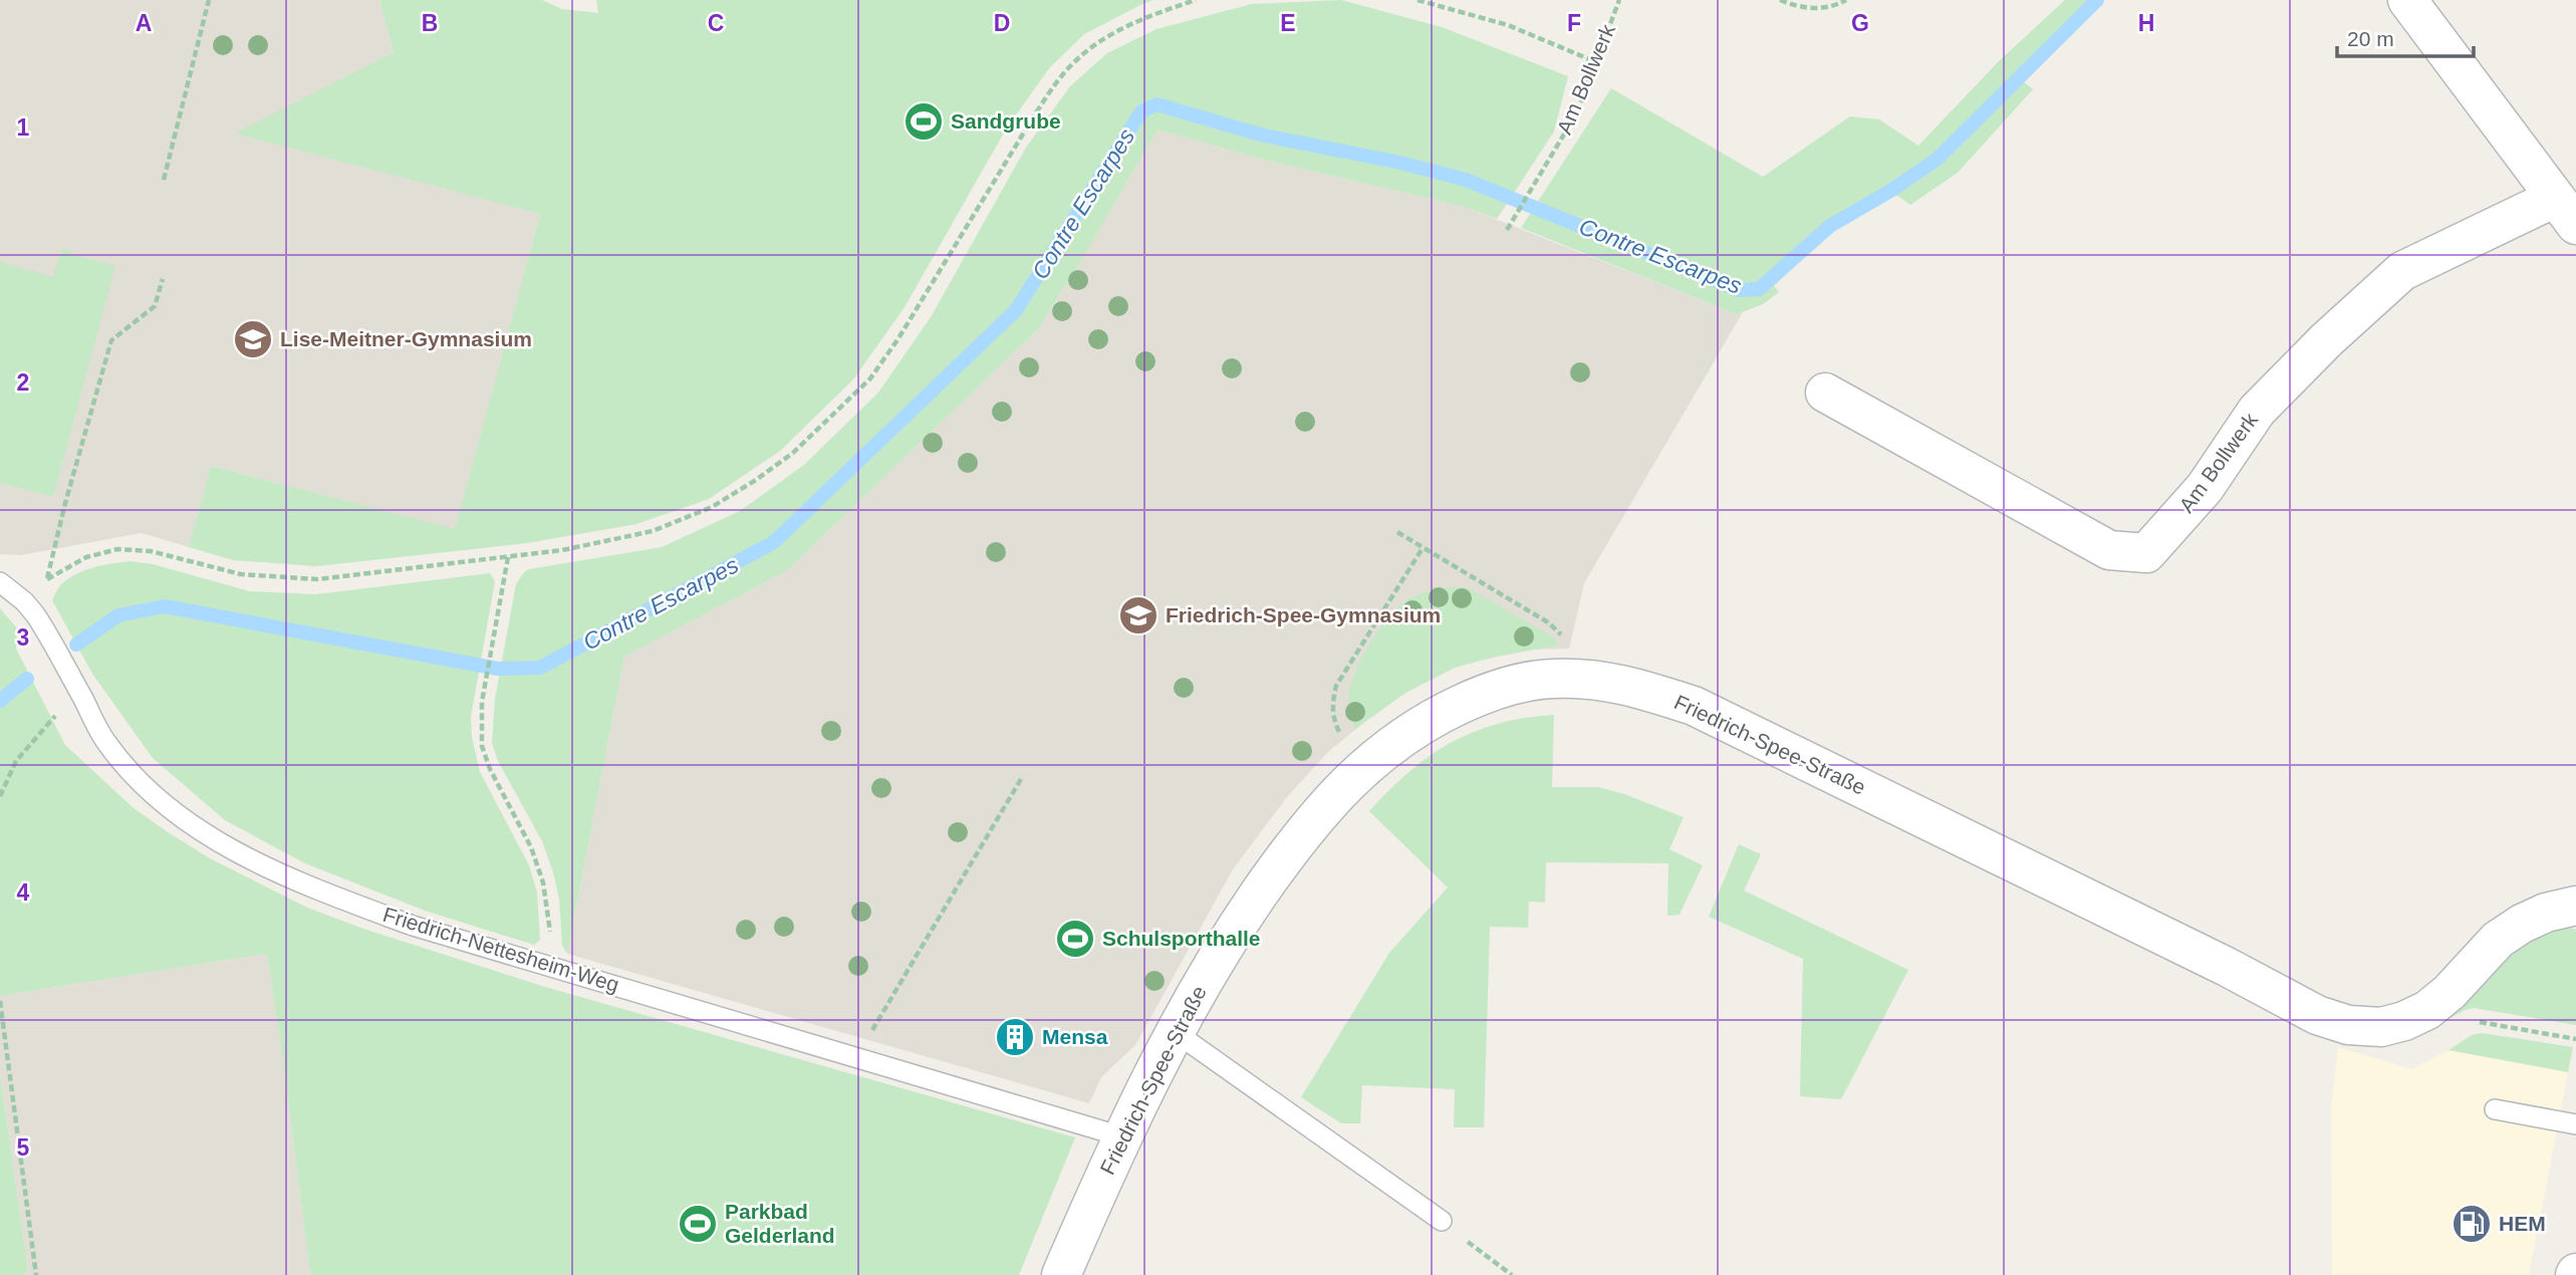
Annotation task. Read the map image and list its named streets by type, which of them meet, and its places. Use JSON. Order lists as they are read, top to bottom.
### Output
{
  "streets": {
    "street": ["Am Bollwerk", "Friedrich-Spee-Straße"],
    "lane": ["Friedrich-Nettesheim-Weg"]
  },
  "crossings": [
    ["Friedrich-Spee-Straße", "Friedrich-Nettesheim-Weg"]
  ],
  "water": ["Contre Escarpes"],
  "places": {
    "sports": ["Sandgrube", "Schulsporthalle", "Parkbad Gelderland"],
    "school or university": ["Lise-Meitner-Gymnasium", "Friedrich-Spee-Gymnasium"],
    "building": ["Mensa"],
    "fuel station": ["HEM"]
  },
  "scale_bar": "20 m",
  "grid": {
    "columns": [
      "A",
      "B",
      "C",
      "D",
      "E",
      "F",
      "G",
      "H"
    ],
    "rows": [
      "1",
      "2",
      "3",
      "4",
      "5"
    ]
  }
}
